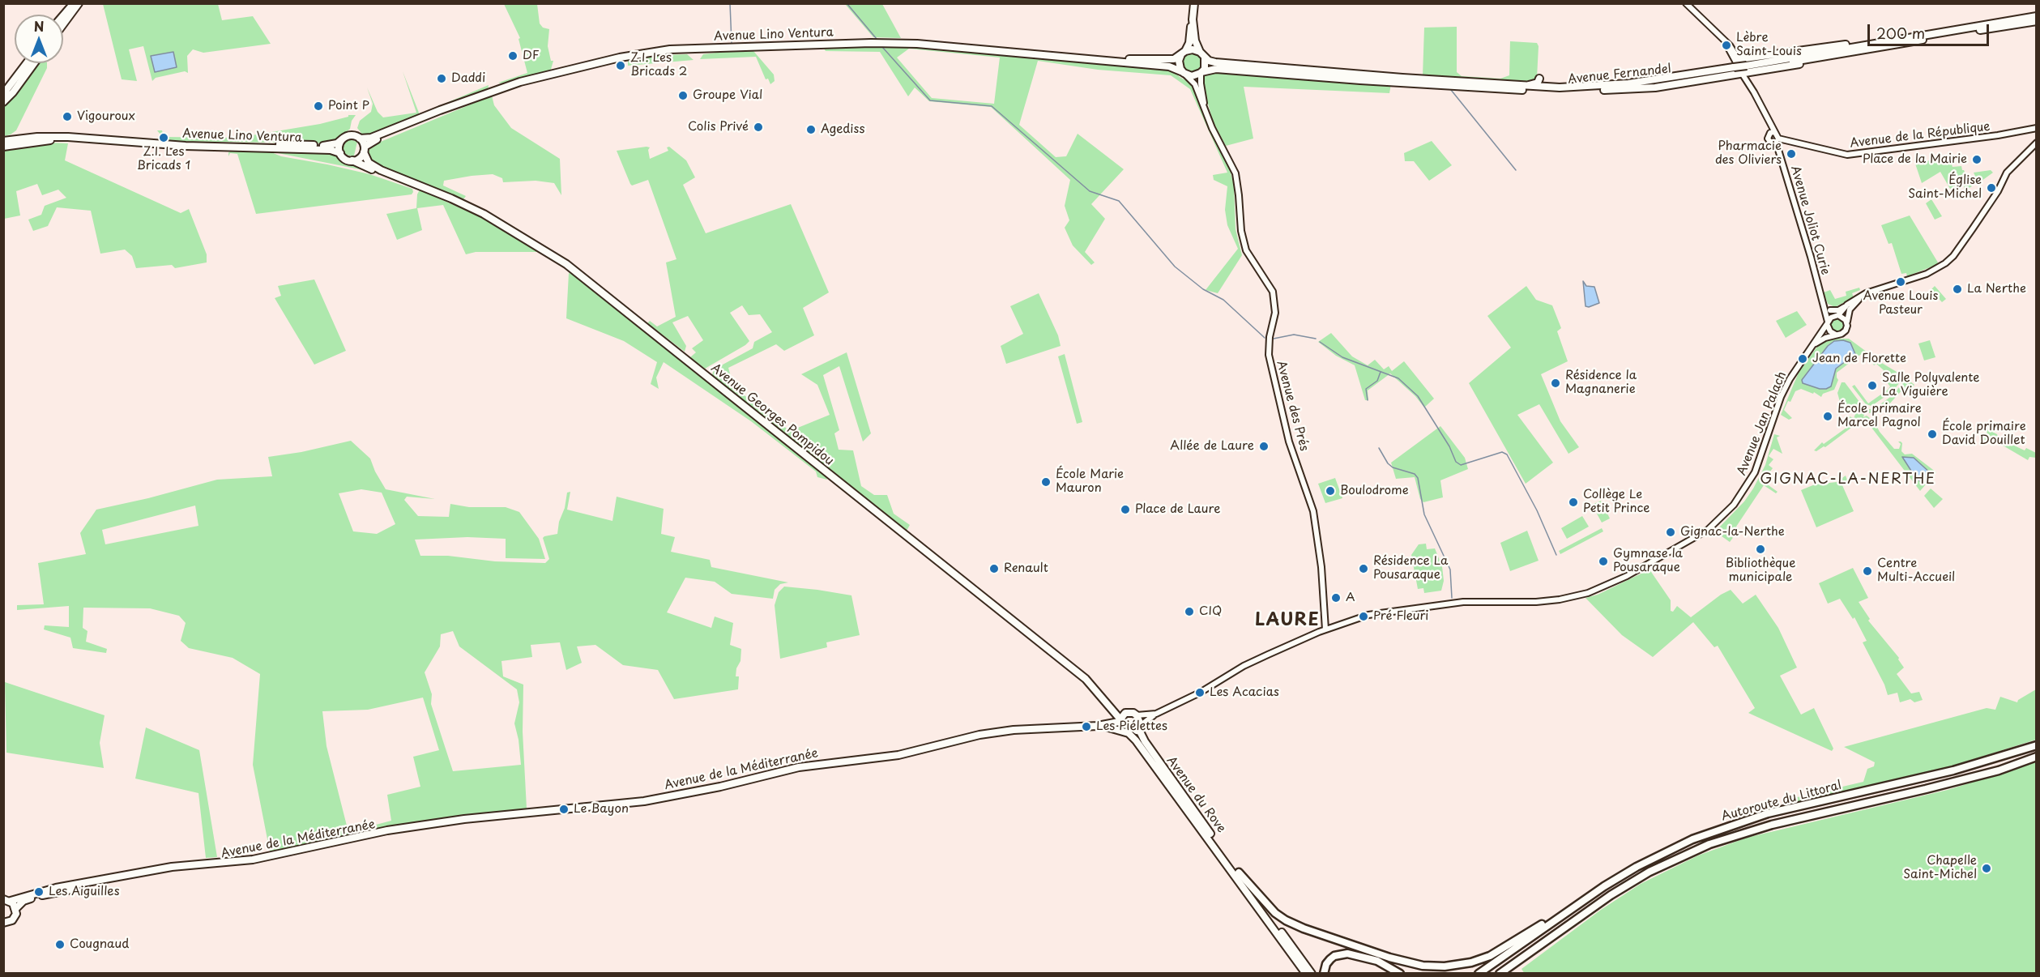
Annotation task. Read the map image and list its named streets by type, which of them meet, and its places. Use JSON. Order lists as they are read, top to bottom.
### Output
{
  "streets": {
    "highway": ["Autoroute du Littoral"],
    "main road": [
      "Avenue Lino Ventura",
      "Avenue Fernandel",
      "Avenue Georges Pompidou",
      "Avenue de la Méditerranée",
      "Avenue du Rove"
    ],
    "street": [
      "Avenue de la République",
      "Avenue Joliot Curie",
      "Avenue des Prés",
      "Avenue Jan Palach"
    ]
  },
  "crossings": [
    ["Avenue Lino Ventura", "Avenue Fernandel"],
    ["Avenue Lino Ventura", "Avenue des Prés"],
    ["Avenue Lino Ventura", "Avenue Georges Pompidou"],
    ["Avenue Fernandel", "Avenue des Prés"],
    ["Avenue de la République", "Avenue Joliot Curie"],
    ["Avenue Joliot Curie", "Avenue Jan Palach"],
    ["Avenue des Prés", "Avenue Jan Palach"],
    ["Avenue Georges Pompidou", "Avenue de la Méditerranée"],
    ["Avenue Georges Pompidou", "Avenue du Rove"],
    ["Avenue de la Méditerranée", "Avenue du Rove"]
  ],
  "districts": ["GIGNAC-LA-NERTHE", "LAURE"],
  "places": [
    "Lèbre Saint-Louis",
    "DF",
    "Z.I. Les Bricads 2",
    "Daddi",
    "Groupe Vial",
    "Point P",
    "Vigouroux",
    "Colis Privé",
    "Agediss",
    "Z.I. Les Bricads 1",
    "Pharmacie des Oliviers",
    "Place de la Mairie",
    "Église Saint-Michel",
    "Avenue Louis Pasteur",
    "La Nerthe",
    "Jean de Florette",
    "Résidence la Magnanerie",
    "Salle Polyvalente La Viguière",
    "École primaire Marcel Pagnol",
    "École primaire David Douillet",
    "Allée de Laure",
    "École Marie Mauron",
    "Boulodrome",
    "Collège Le Petit Prince",
    "Place de Laure",
    "Gignac-la-Nerthe",
    "Bibliothèque municipale",
    "Gymnase la Pousaraque",
    "Renault",
    "Résidence La Pousaraque",
    "Centre Multi-Accueil",
    "A",
    "CIQ",
    "Pré Fleuri",
    "Les Acacias",
    "Les Piélettes",
    "Le Bayon",
    "Chapelle Saint-Michel",
    "Les Aiguilles",
    "Cougnaud"
  ],
  "scale_bar": "200 m",
  "north": "top"
}
